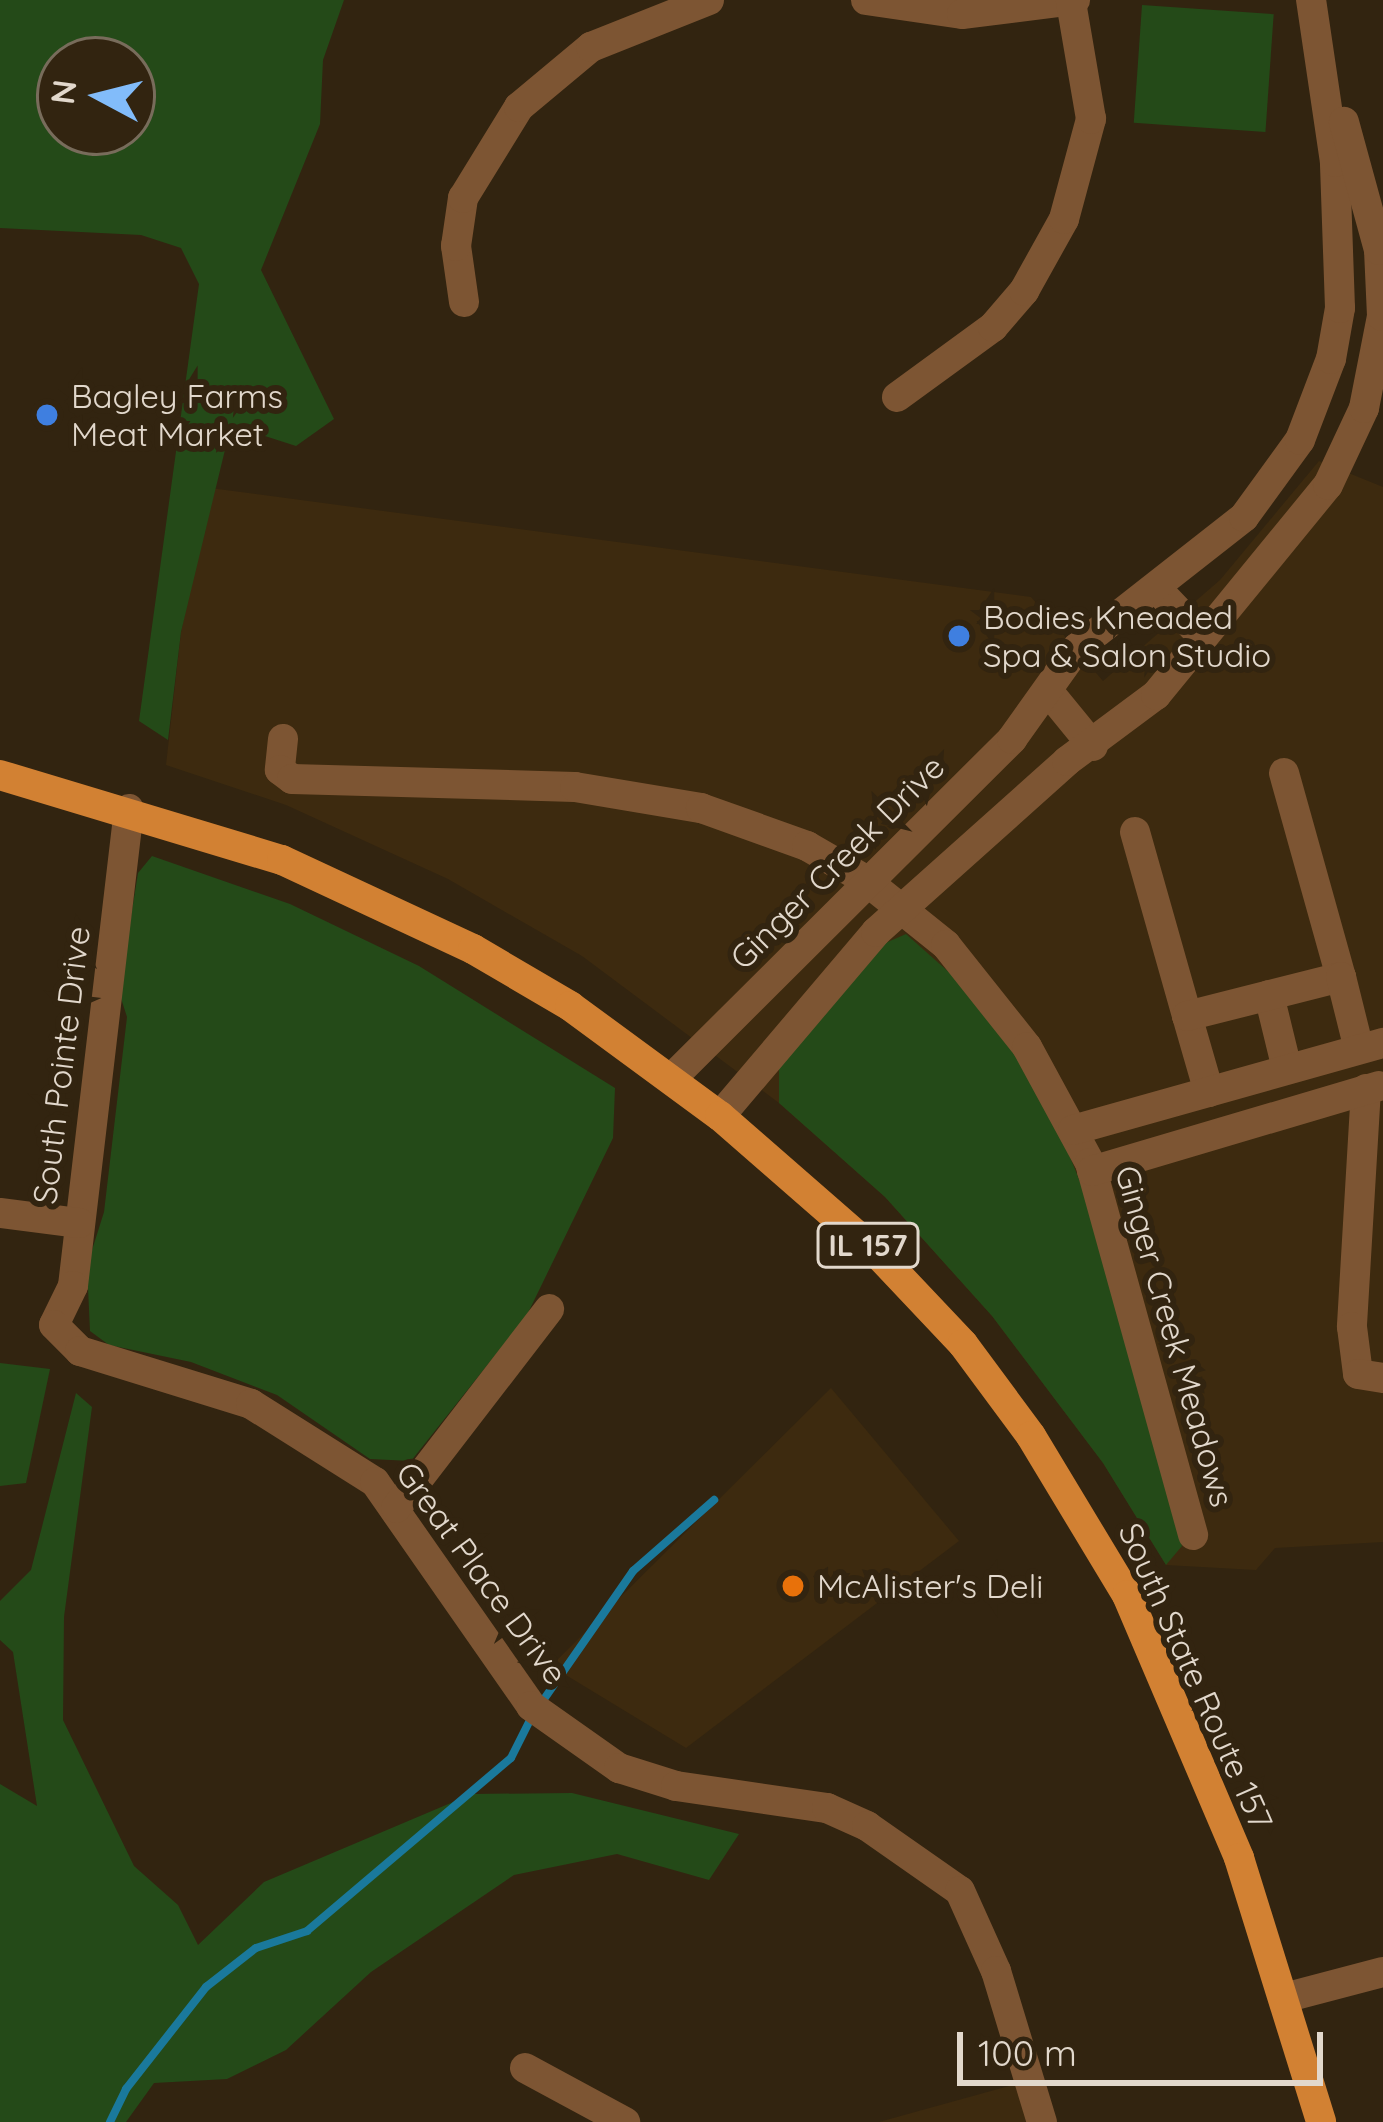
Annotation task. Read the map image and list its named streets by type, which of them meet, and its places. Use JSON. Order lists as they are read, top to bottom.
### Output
{
  "streets": {
    "main road": ["IL 157", "South State Route 157"],
    "street": [
      "Ginger Creek Drive",
      "South Pointe Drive",
      "Ginger Creek Meadows",
      "Great Place Drive"
    ]
  },
  "crossings": [
    ["Ginger Creek Drive", "Ginger Creek Meadows"],
    ["Ginger Creek Drive", "South State Route 157"],
    ["South Pointe Drive", "Great Place Drive"],
    ["South Pointe Drive", "South State Route 157"]
  ],
  "places": ["Bagley Farms Meat Market", "Bodies Kneaded Spa & Salon Studio", "McAlister's Deli"],
  "scale_bar": "100 m",
  "north": "left"
}
